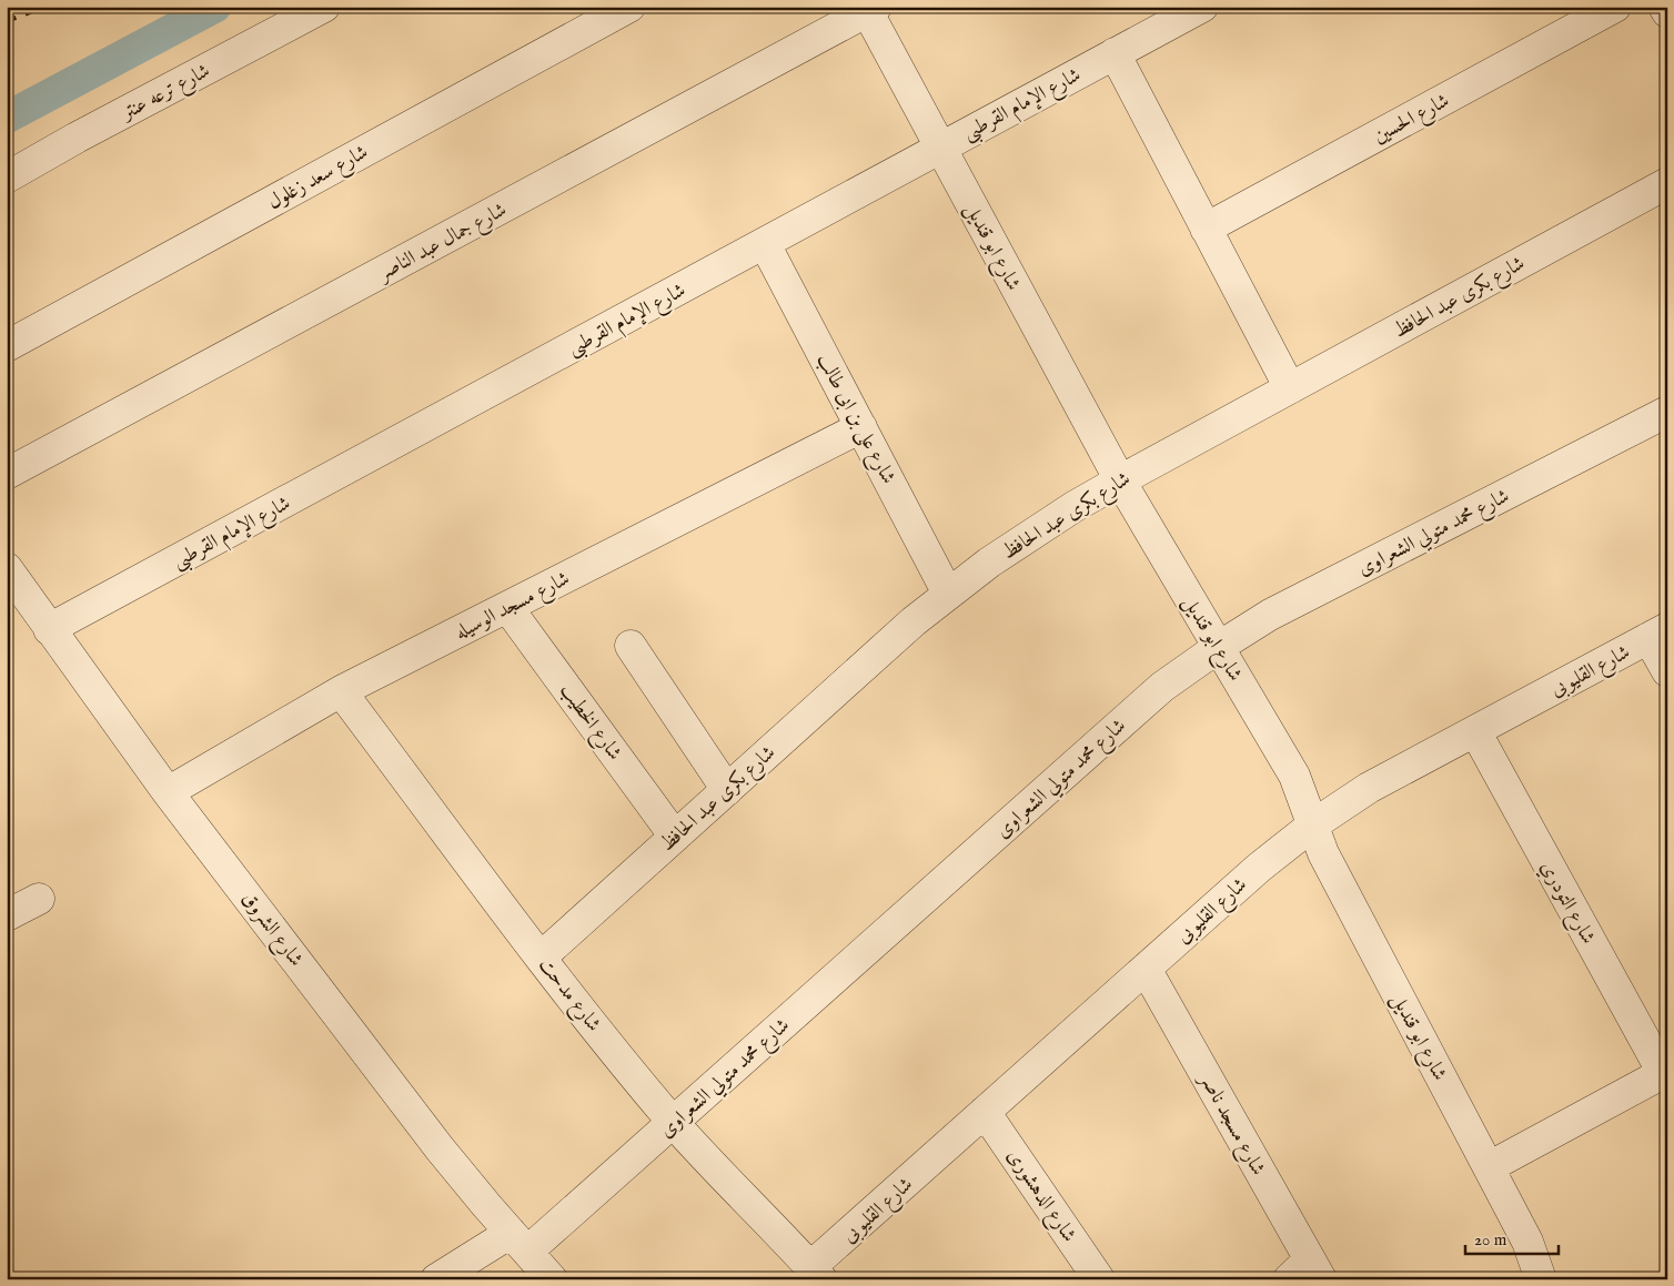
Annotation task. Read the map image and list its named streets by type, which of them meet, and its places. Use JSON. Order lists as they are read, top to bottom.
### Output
{
  "streets": {
    "street": [
      "شارع ترعه عنتر",
      "شارع الإمام القرطبى",
      "شارع الحسين",
      "شارع سعد زغلول",
      "شارع جمال عبد الناصر",
      "شارع ابو قنديل",
      "شارع بكرى عبد الحافظ",
      "شارع على بن ابى طالب",
      "شارع محمد متولي الشعراوى",
      "شارع مسجد الوسيله",
      "شارع القليوبى",
      "شارع الخطيب",
      "شارع التودري",
      "شارع الشروق",
      "شارع مدحت",
      "شارع مسجد ناصر",
      "شارع الدهشورى"
    ]
  },
  "crossings": [
    ["شارع الإمام القرطبى", "شارع ابو قنديل"],
    ["شارع الإمام القرطبى", "شارع على بن ابى طالب"],
    ["شارع الإمام القرطبى", "شارع الشروق"],
    ["شارع جمال عبد الناصر", "شارع ابو قنديل"],
    ["شارع ابو قنديل", "شارع بكرى عبد الحافظ"],
    ["شارع ابو قنديل", "شارع محمد متولي الشعراوى"],
    ["شارع ابو قنديل", "شارع القليوبى"],
    ["شارع بكرى عبد الحافظ", "شارع على بن ابى طالب"],
    ["شارع بكرى عبد الحافظ", "شارع الخطيب"],
    ["شارع بكرى عبد الحافظ", "شارع مدحت"],
    ["شارع على بن ابى طالب", "شارع مسجد الوسيله"],
    ["شارع محمد متولي الشعراوى", "شارع الشروق"],
    ["شارع محمد متولي الشعراوى", "شارع مدحت"],
    ["شارع مسجد الوسيله", "شارع الخطيب"],
    ["شارع مسجد الوسيله", "شارع الشروق"],
    ["شارع مسجد الوسيله", "شارع مدحت"],
    ["شارع القليوبى", "شارع التودري"],
    ["شارع القليوبى", "شارع مدحت"],
    ["شارع القليوبى", "شارع مسجد ناصر"],
    ["شارع القليوبى", "شارع الدهشورى"]
  ],
  "scale_bar": "20 m"
}
